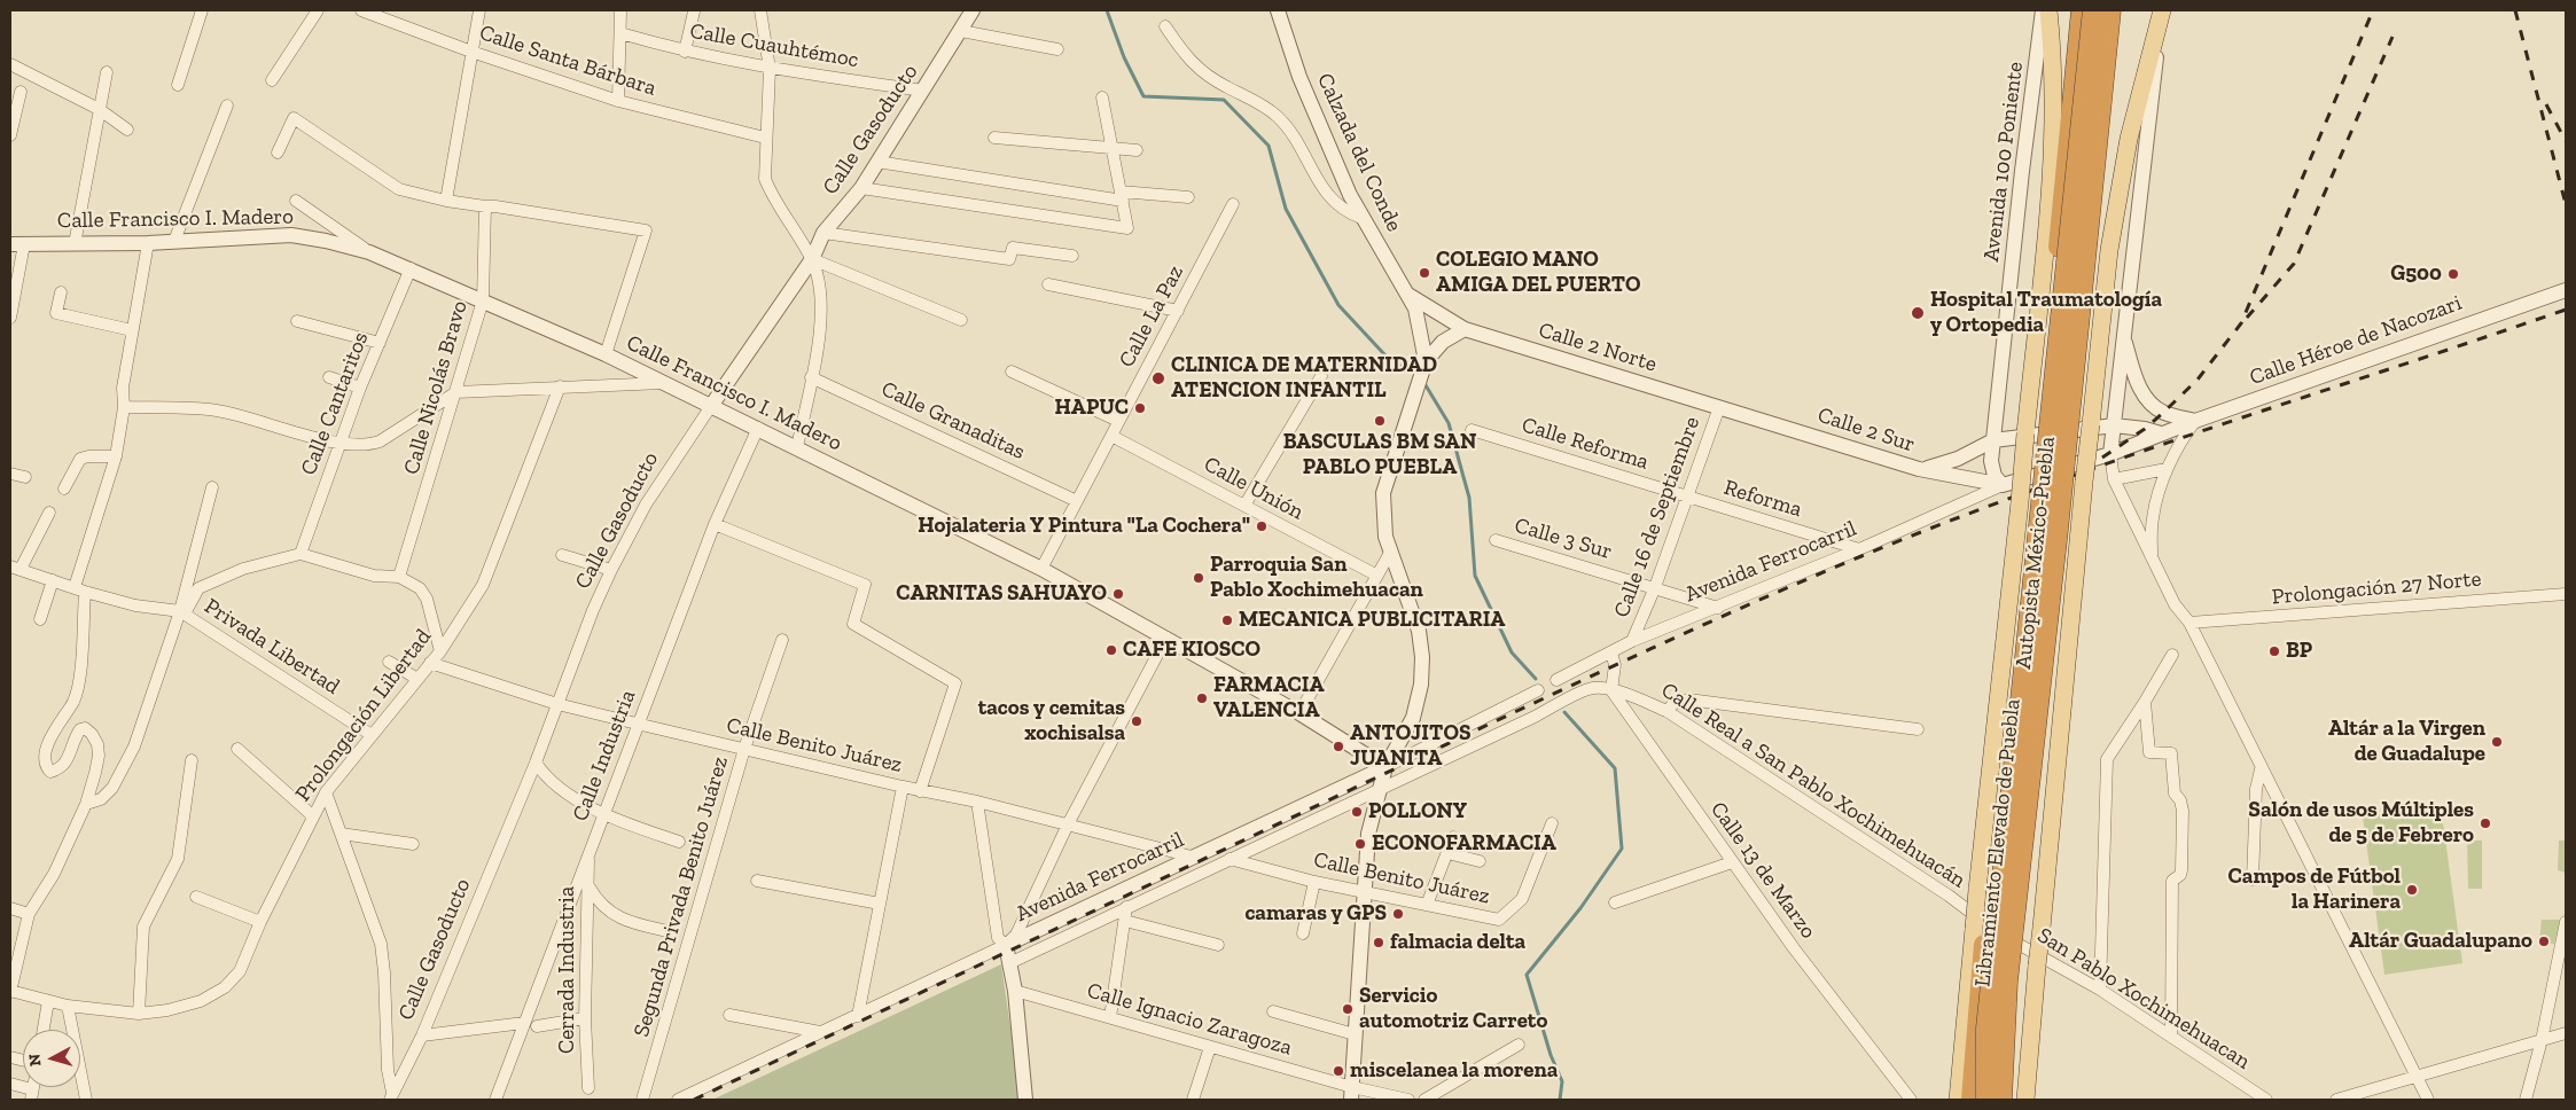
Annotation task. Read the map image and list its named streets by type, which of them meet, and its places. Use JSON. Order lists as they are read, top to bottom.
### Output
{
  "streets": {
    "highway": ["Autopista México-Puebla", "Libramiento Elevado de Puebla"],
    "street": [
      "Calle Cuauhtémoc",
      "Calle Santa Bárbara",
      "Calle Gasoducto",
      "Calzada del Conde",
      "Avenida 100 Poniente",
      "Calle Francisco I. Madero",
      "Calle La Paz",
      "Calle Héroe de Nacozari",
      "Calle 2 Norte",
      "Calle Nicolás Bravo",
      "Calle Cantaritos",
      "Calle Granaditas",
      "Calle 2 Sur",
      "Calle Reforma",
      "Calle Unión",
      "Reforma",
      "Calle 16 de Septiembre",
      "Calle 3 Sur",
      "Avenida Ferrocarril",
      "Prolongación 27 Norte",
      "Privada Libertad",
      "Prolongación Libertad",
      "Calle Benito Juárez",
      "Calle Industria",
      "Calle Real a San Pablo Xochimehuacán",
      "Calle 13 de Marzo",
      "Segunda Privada Benito Juárez",
      "Cerrada Industria",
      "San Pablo Xochimehuacan",
      "Calle Ignacio Zaragoza"
    ]
  },
  "crossings": [
    ["Calle Cuauhtémoc", "Calle Gasoducto"],
    ["Calle Gasoducto", "Calle Francisco I. Madero"],
    ["Calle Gasoducto", "Calle Benito Juárez"],
    ["Calzada del Conde", "Calle Francisco I. Madero"],
    ["Calzada del Conde", "Calle 2 Norte"],
    ["Calzada del Conde", "Avenida Ferrocarril"],
    ["Calzada del Conde", "Calle Benito Juárez"],
    ["Calzada del Conde", "Calle Real a San Pablo Xochimehuacán"],
    ["Calzada del Conde", "Calle Ignacio Zaragoza"],
    ["Avenida 100 Poniente", "Calle Héroe de Nacozari"],
    ["Avenida 100 Poniente", "Calle 2 Sur"],
    ["Avenida 100 Poniente", "Avenida Ferrocarril"],
    ["Calle Francisco I. Madero", "Calle La Paz"],
    ["Calle Francisco I. Madero", "Calle Nicolás Bravo"],
    ["Calle Francisco I. Madero", "Calle Cantaritos"],
    ["Calle Francisco I. Madero", "Avenida Ferrocarril"],
    ["Calle Francisco I. Madero", "Calle Industria"],
    ["Calle La Paz", "Calle Granaditas"],
    ["Calle La Paz", "Calle Unión"],
    ["Calle Héroe de Nacozari", "Calle 2 Sur"],
    ["Calle Héroe de Nacozari", "Avenida Ferrocarril"],
    ["Calle 2 Norte", "Calle 2 Sur"],
    ["Calle 2 Norte", "Calle 16 de Septiembre"],
    ["Calle 2 Sur", "Calle 16 de Septiembre"],
    ["Calle 2 Sur", "Avenida Ferrocarril"],
    ["Calle Reforma", "Reforma"],
    ["Calle Reforma", "Calle 16 de Septiembre"],
    ["Reforma", "Calle 16 de Septiembre"],
    ["Reforma", "Avenida Ferrocarril"],
    ["Calle 16 de Septiembre", "Calle 3 Sur"],
    ["Calle 16 de Septiembre", "Avenida Ferrocarril"],
    ["Calle 3 Sur", "Avenida Ferrocarril"],
    ["Autopista México-Puebla", "Calle Real a San Pablo Xochimehuacán"],
    ["Autopista México-Puebla", "Libramiento Elevado de Puebla"],
    ["Autopista México-Puebla", "San Pablo Xochimehuacan"],
    ["Avenida Ferrocarril", "Calle Benito Juárez"],
    ["Privada Libertad", "Prolongación Libertad"],
    ["Prolongación Libertad", "Calle Benito Juárez"],
    ["Calle Benito Juárez", "Calle Industria"],
    ["Calle Benito Juárez", "Calle Real a San Pablo Xochimehuacán"],
    ["Calle Benito Juárez", "Segunda Privada Benito Juárez"],
    ["Calle Industria", "Cerrada Industria"],
    ["Calle Real a San Pablo Xochimehuacán", "Calle 13 de Marzo"],
    ["Calle Real a San Pablo Xochimehuacán", "San Pablo Xochimehuacan"]
  ],
  "places": [
    "COLEGIO MANO AMIGA DEL PUERTO",
    "G500",
    "Hospital Traumatología y Ortopedia",
    "CLINICA DE MATERNIDAD ATENCION INFANTIL",
    "HAPUC",
    "BASCULAS BM SAN PABLO PUEBLA",
    "Hojalateria Y Pintura \"La Cochera\"",
    "Parroquia San Pablo Xochimehuacan",
    "CARNITAS SAHUAYO",
    "MECANICA PUBLICITARIA",
    "CAFE KIOSCO",
    "BP",
    "FARMACIA VALENCIA",
    "tacos y cemitas xochisalsa",
    "Altár a la Virgen de Guadalupe",
    "ANTOJITOS JUANITA",
    "POLLONY",
    "Salón de usos Múltiples de 5 de Febrero",
    "ECONOFARMACIA",
    "Campos de Fútbol la Harinera",
    "camaras y GPS",
    "Altár Guadalupano",
    "falmacia delta",
    "Servicio automotriz Carreto",
    "miscelanea la morena"
  ],
  "north": "left"
}
